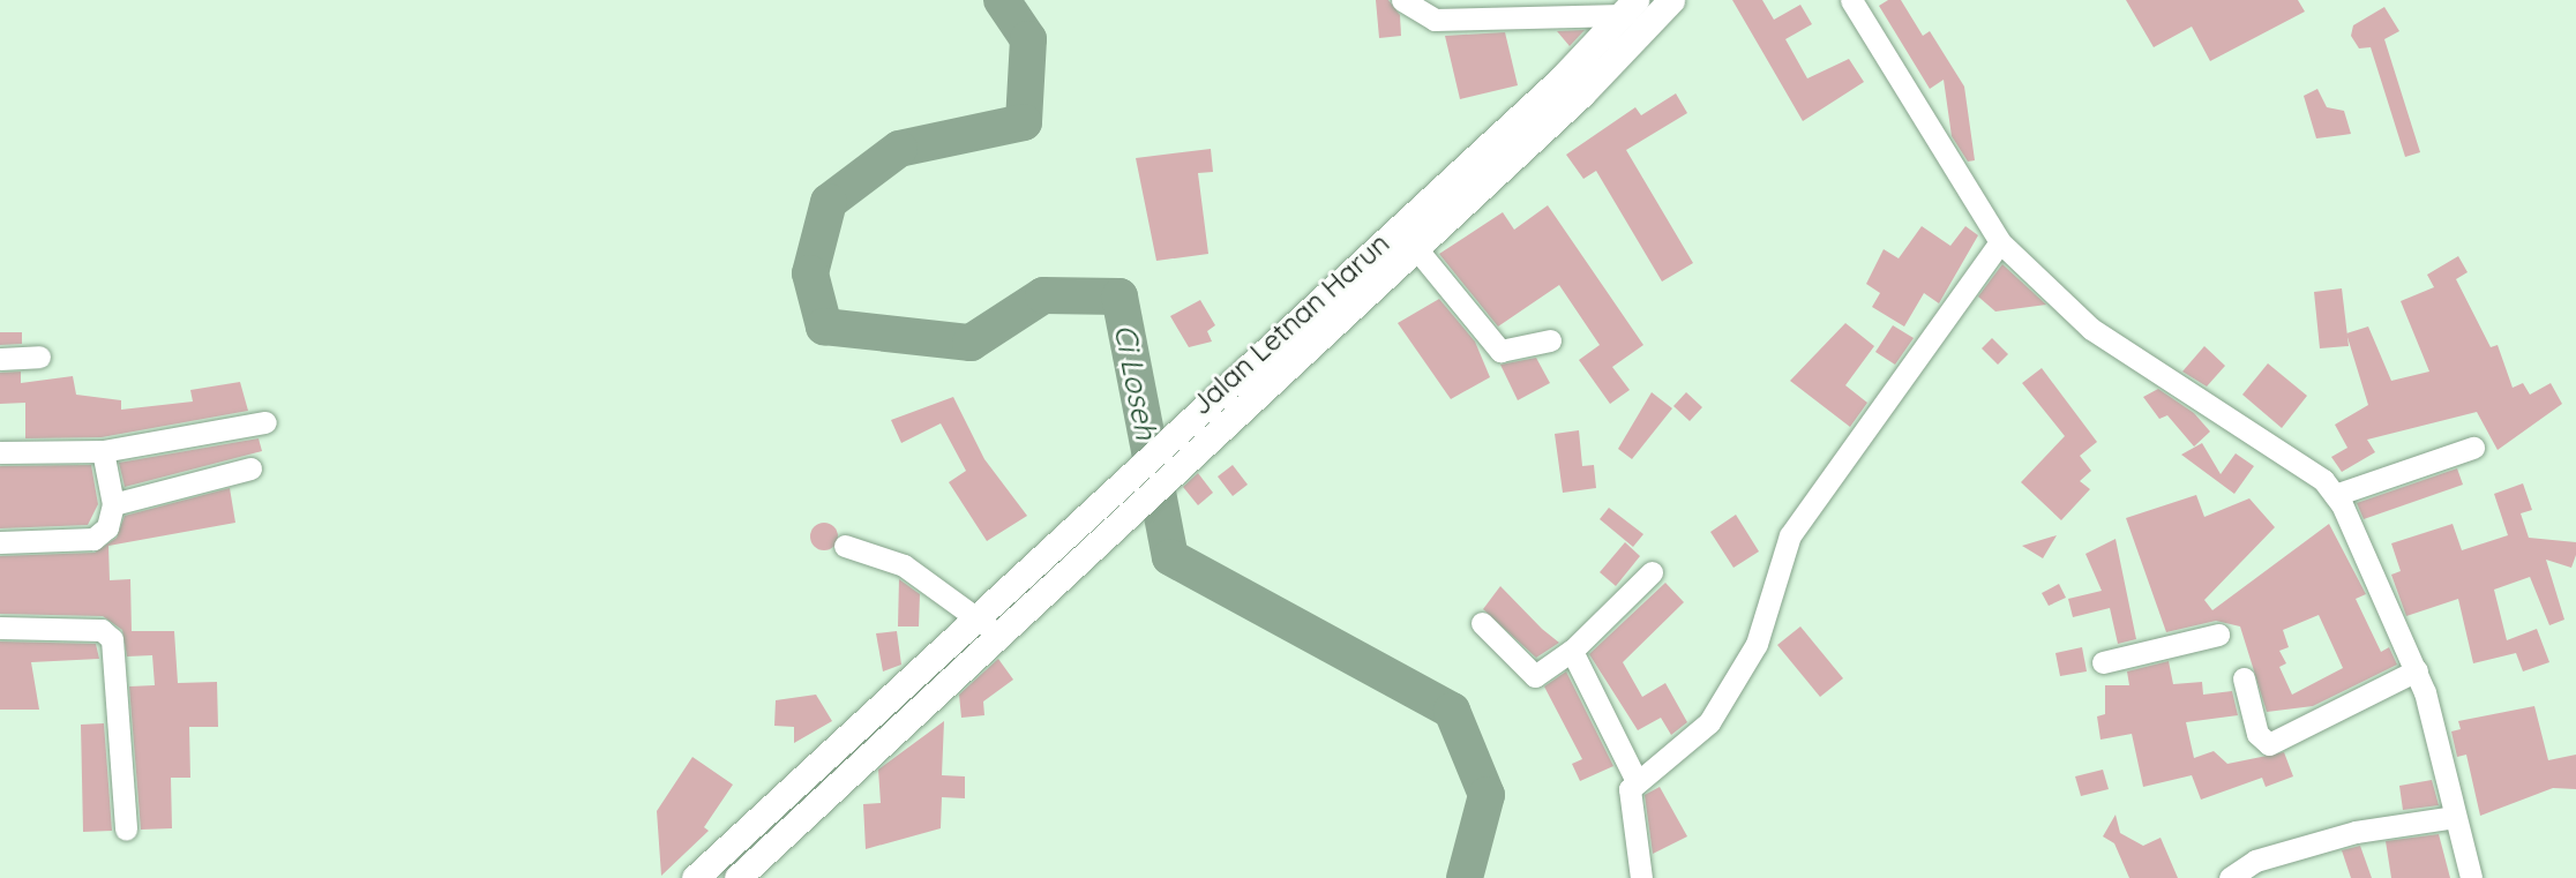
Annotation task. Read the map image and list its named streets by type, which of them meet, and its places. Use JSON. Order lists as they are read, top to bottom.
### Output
{
  "streets": {
    "main road": ["Jalan Letnan Harun"]
  },
  "water": ["Ci Loseh"]
}
